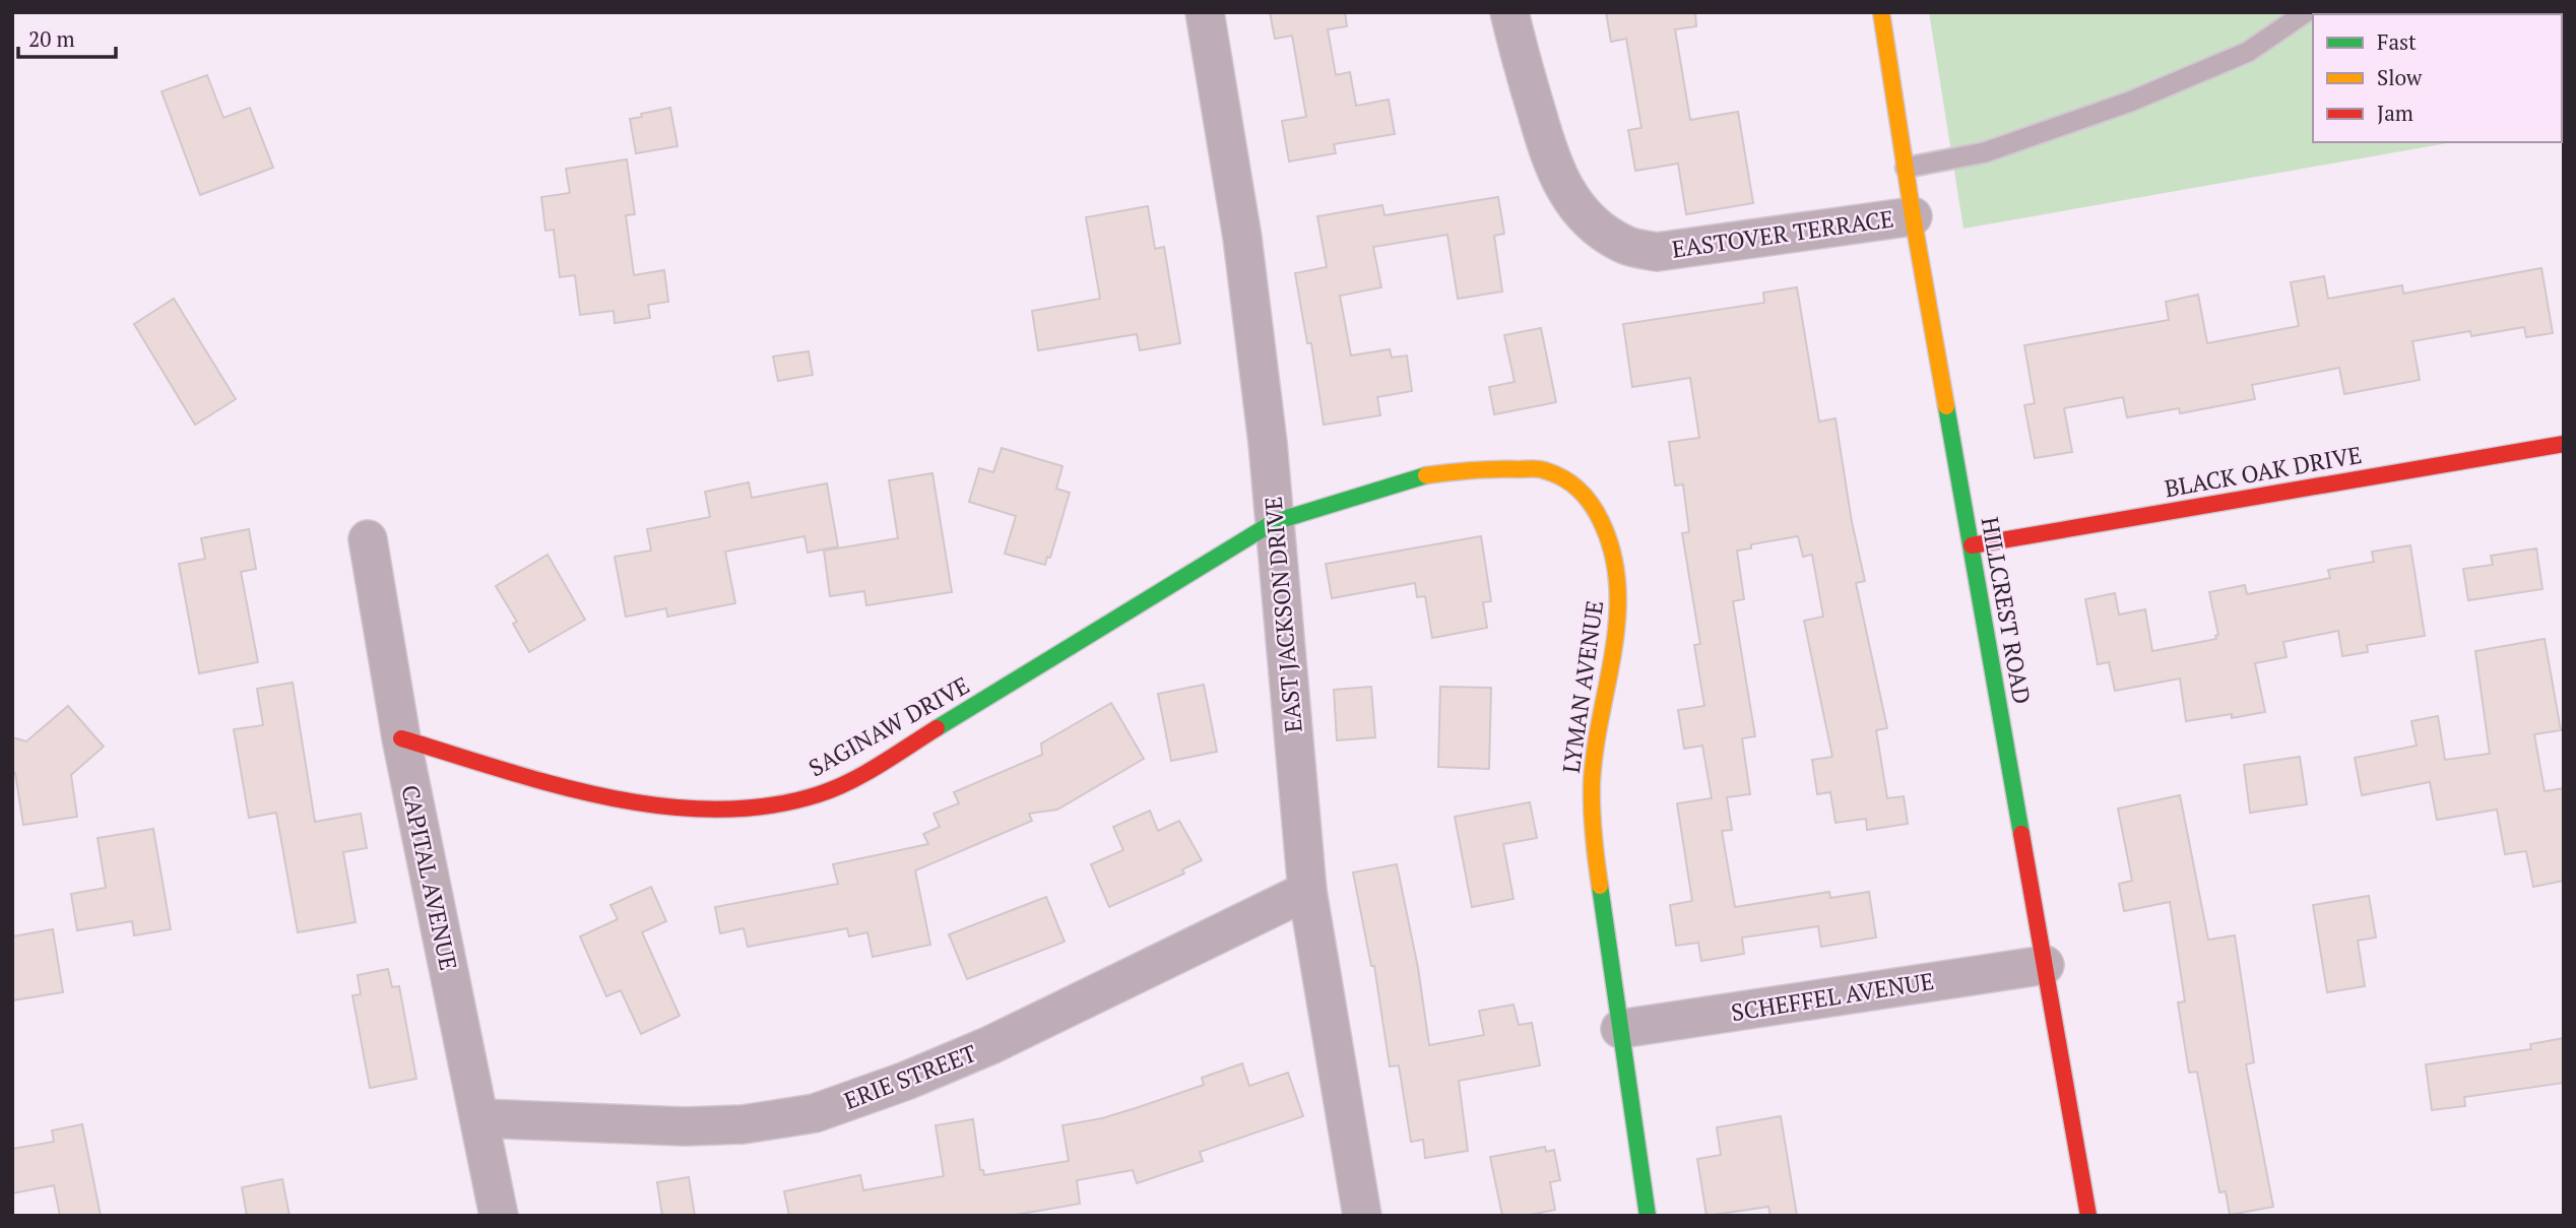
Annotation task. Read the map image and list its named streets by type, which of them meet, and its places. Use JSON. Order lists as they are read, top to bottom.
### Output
{
  "streets": {
    "street": [
      "EASTOVER TERRACE",
      "BLACK OAK DRIVE",
      "HILLCREST ROAD",
      "EAST JACKSON DRIVE",
      "LYMAN AVENUE",
      "SAGINAW DRIVE",
      "CAPITAL AVENUE",
      "SCHEFFEL AVENUE",
      "ERIE STREET"
    ]
  },
  "crossings": [
    ["EASTOVER TERRACE", "HILLCREST ROAD"],
    ["BLACK OAK DRIVE", "HILLCREST ROAD"],
    ["HILLCREST ROAD", "SCHEFFEL AVENUE"],
    ["EAST JACKSON DRIVE", "LYMAN AVENUE"],
    ["EAST JACKSON DRIVE", "SAGINAW DRIVE"],
    ["EAST JACKSON DRIVE", "ERIE STREET"],
    ["LYMAN AVENUE", "SAGINAW DRIVE"],
    ["LYMAN AVENUE", "SCHEFFEL AVENUE"],
    ["SAGINAW DRIVE", "CAPITAL AVENUE"],
    ["CAPITAL AVENUE", "ERIE STREET"]
  ],
  "legend": ["Fast", "Slow", "Jam"],
  "scale_bar": "20 m"
}
